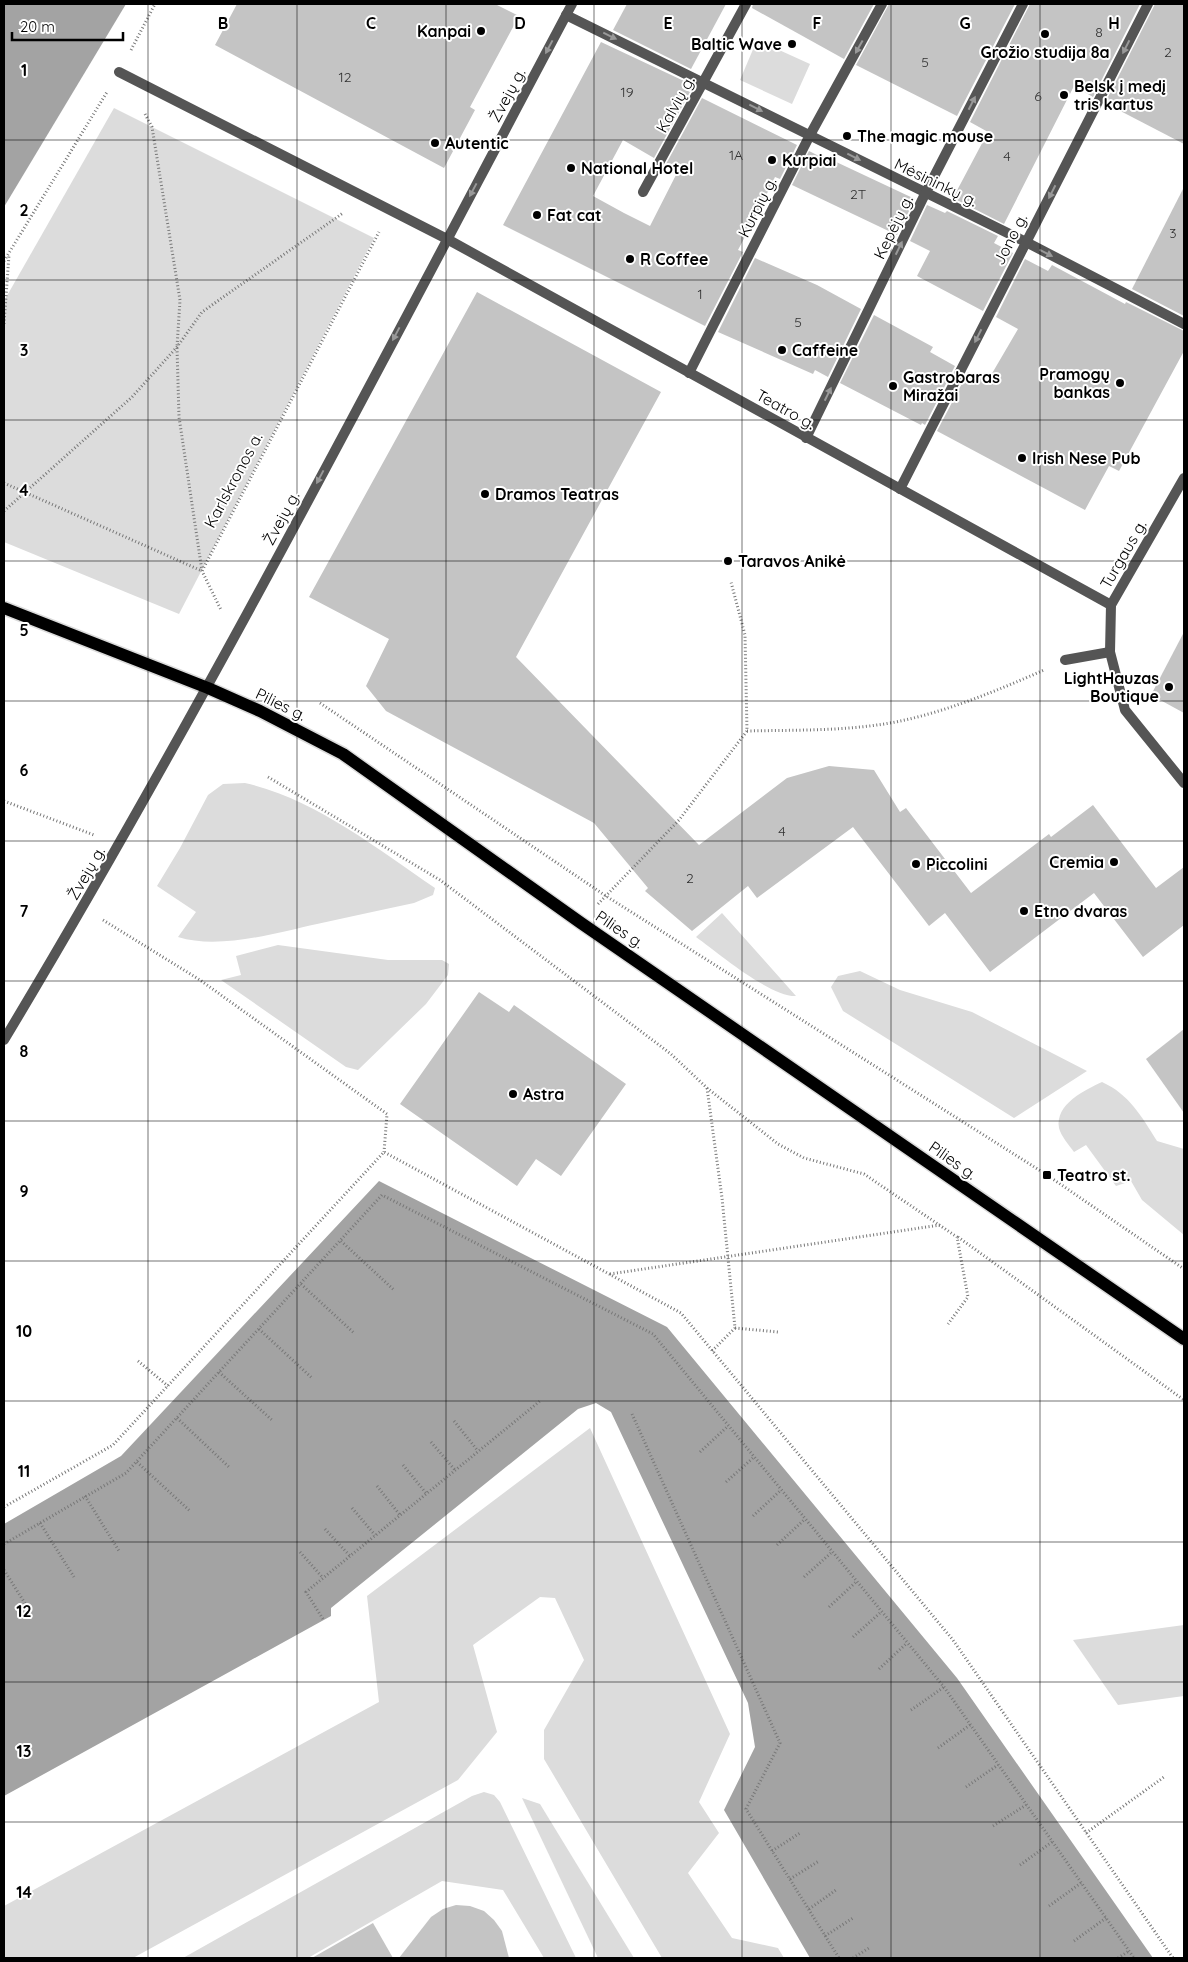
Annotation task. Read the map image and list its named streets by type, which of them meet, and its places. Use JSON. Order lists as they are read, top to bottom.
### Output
{
  "streets": {
    "main road": ["Pilies g."],
    "street": [
      "Žvejų g.",
      "Kalvių g.",
      "Mėsininkų g.",
      "Kurpių g.",
      "Kepėjų g.",
      "Jono g.",
      "Teatro g.",
      "Turgaus g."
    ],
    "path": ["Karlskronos a."]
  },
  "crossings": [
    ["Žvejų g.", "Mėsininkų g."],
    ["Žvejų g.", "Teatro g."],
    ["Žvejų g.", "Pilies g."],
    ["Kalvių g.", "Mėsininkų g."],
    ["Mėsininkų g.", "Kurpių g."],
    ["Mėsininkų g.", "Kepėjų g."],
    ["Mėsininkų g.", "Jono g."],
    ["Kurpių g.", "Teatro g."],
    ["Kepėjų g.", "Teatro g."],
    ["Jono g.", "Teatro g."],
    ["Teatro g.", "Turgaus g."]
  ],
  "one_way": [
    "Žvejų g.",
    "Mėsininkų g.",
    "Kurpių g.",
    "Kepėjų g.",
    "Jono g."
  ],
  "places": {
    "other": [
      "Kanpai",
      "Grožio studija 8a",
      "Baltic Wave",
      "Belsk į medį tris kartus",
      "The magic mouse",
      "Autentic",
      "Kurpiai",
      "National Hotel",
      "Fat cat",
      "R Coffee",
      "Caffeine",
      "Pramogų bankas",
      "Gastrobaras Miražai",
      "Irish Nese Pub",
      "Dramos Teatras",
      "Taravos Anikė",
      "LightHauzas Boutique",
      "Cremia",
      "Piccolini",
      "Etno dvaras",
      "Astra"
    ],
    "transit": ["Teatro st."]
  },
  "house_numbers": [
    "8",
    "2",
    "5",
    "12",
    "19",
    "6",
    "1A",
    "4",
    "2T",
    "3",
    "1",
    "5",
    "4",
    "2"
  ],
  "scale_bar": "20 m",
  "grid": {
    "columns": [
      "B",
      "C",
      "D",
      "E",
      "F",
      "G",
      "H"
    ],
    "rows": [
      "1",
      "2",
      "3",
      "4",
      "5",
      "6",
      "7",
      "8",
      "9",
      "10",
      "11",
      "12",
      "13",
      "14"
    ]
  }
}
